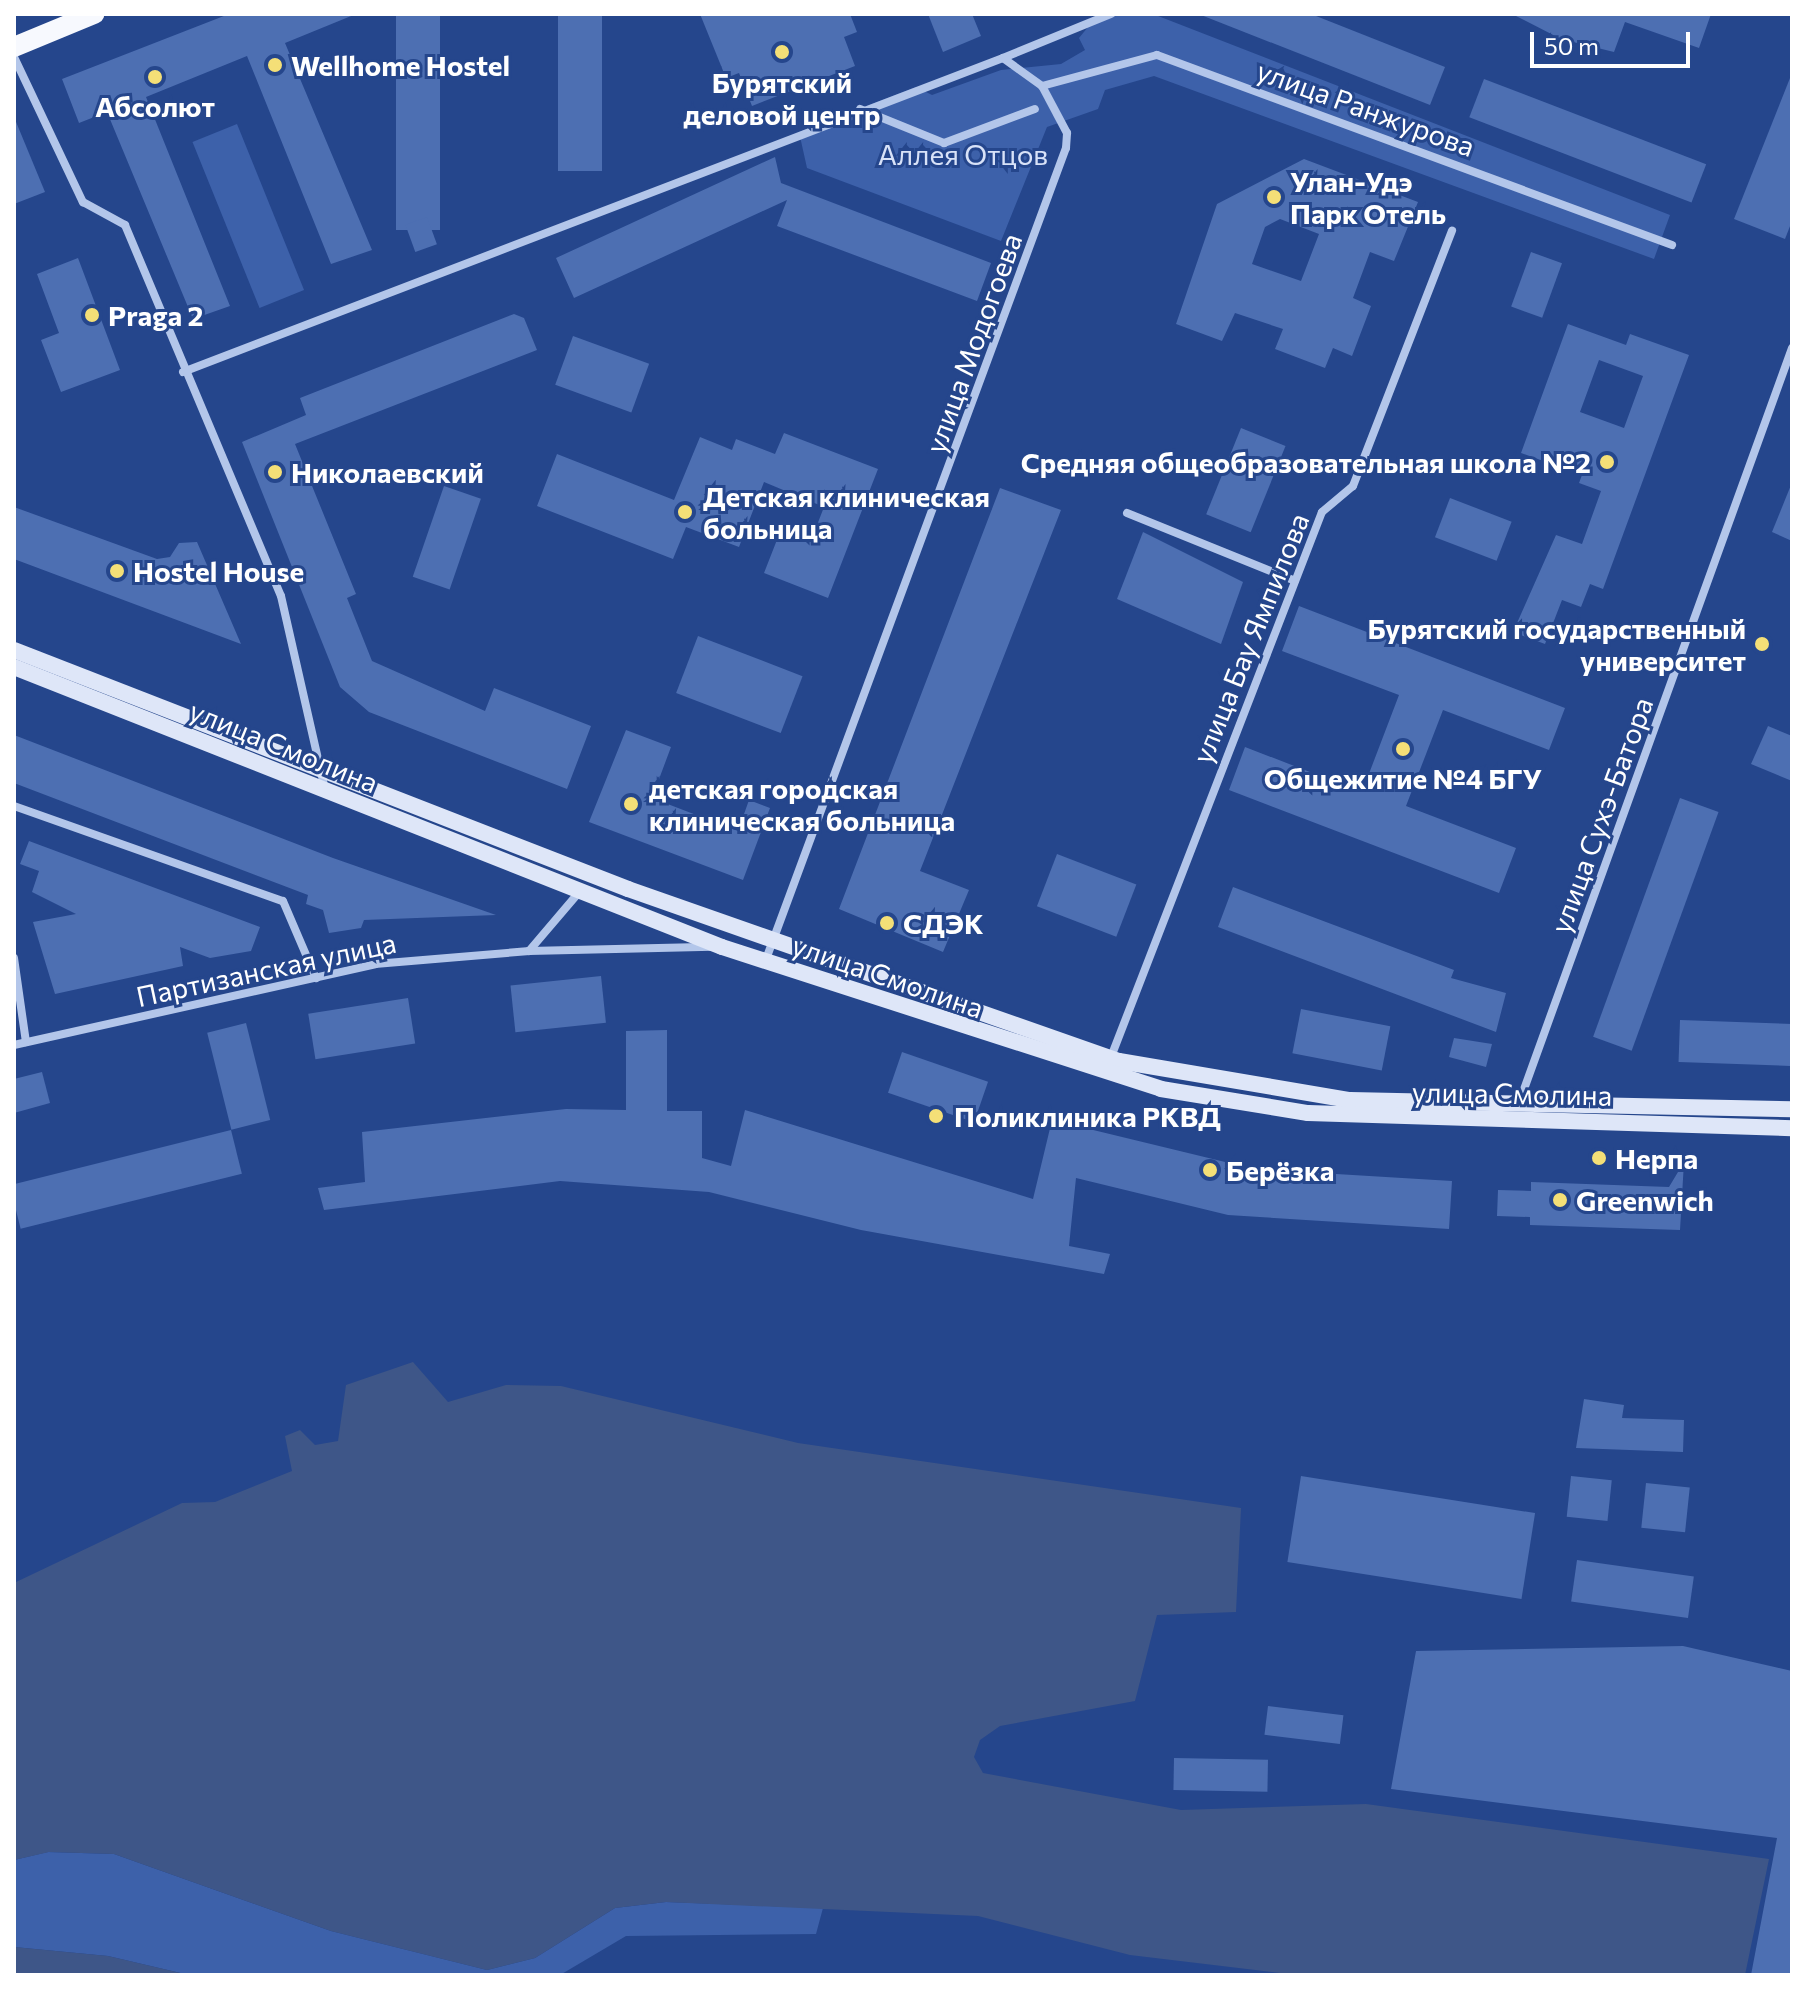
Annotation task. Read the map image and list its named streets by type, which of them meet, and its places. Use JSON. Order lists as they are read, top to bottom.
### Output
{
  "streets": {
    "main road": ["улица Смолина"],
    "street": [
      "улица Ранжурова",
      "улица Модогоева",
      "улица Бау Ямпилова",
      "улица Сухэ-Батора",
      "Партизанская улица"
    ]
  },
  "crossings": [
    ["улица Ранжурова", "улица Модогоева"],
    ["улица Модогоева", "улица Смолина"],
    ["улица Бау Ямпилова", "улица Смолина"],
    ["улица Смолина", "улица Сухэ-Батора"],
    ["улица Смолина", "Партизанская улица"]
  ],
  "parks": ["Аллея Отцов"],
  "places": [
    "Бурятский деловой центр",
    "Wellhome Hostel",
    "Абсолют",
    "Улан-Удэ Парк Отель",
    "Praga 2",
    "Средняя общеобразовательная школа №2",
    "Николаевский",
    "Детская клиническая больница",
    "Hostel House",
    "Бурятский государственный университет",
    "Общежитие №4 БГУ",
    "детская городская клиническая больница",
    "СДЭК",
    "Поликлиника РКВД",
    "Нерпа",
    "Берёзка",
    "Greenwich"
  ],
  "scale_bar": "50 m"
}
